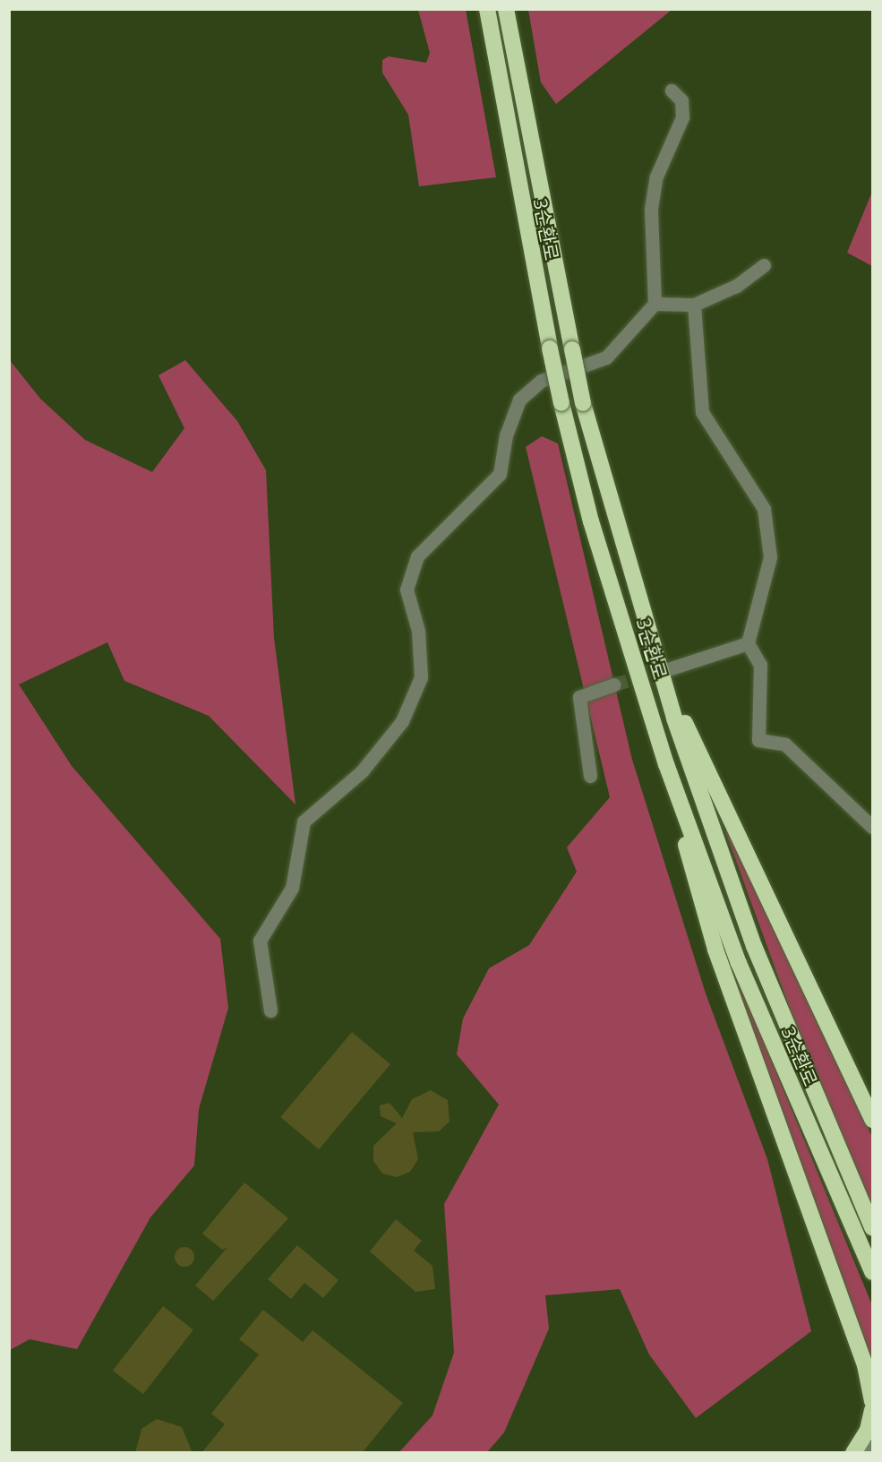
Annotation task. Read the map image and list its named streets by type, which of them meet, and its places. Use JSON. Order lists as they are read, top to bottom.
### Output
{
  "streets": {
    "highway": ["3순환로"]
  }
}
